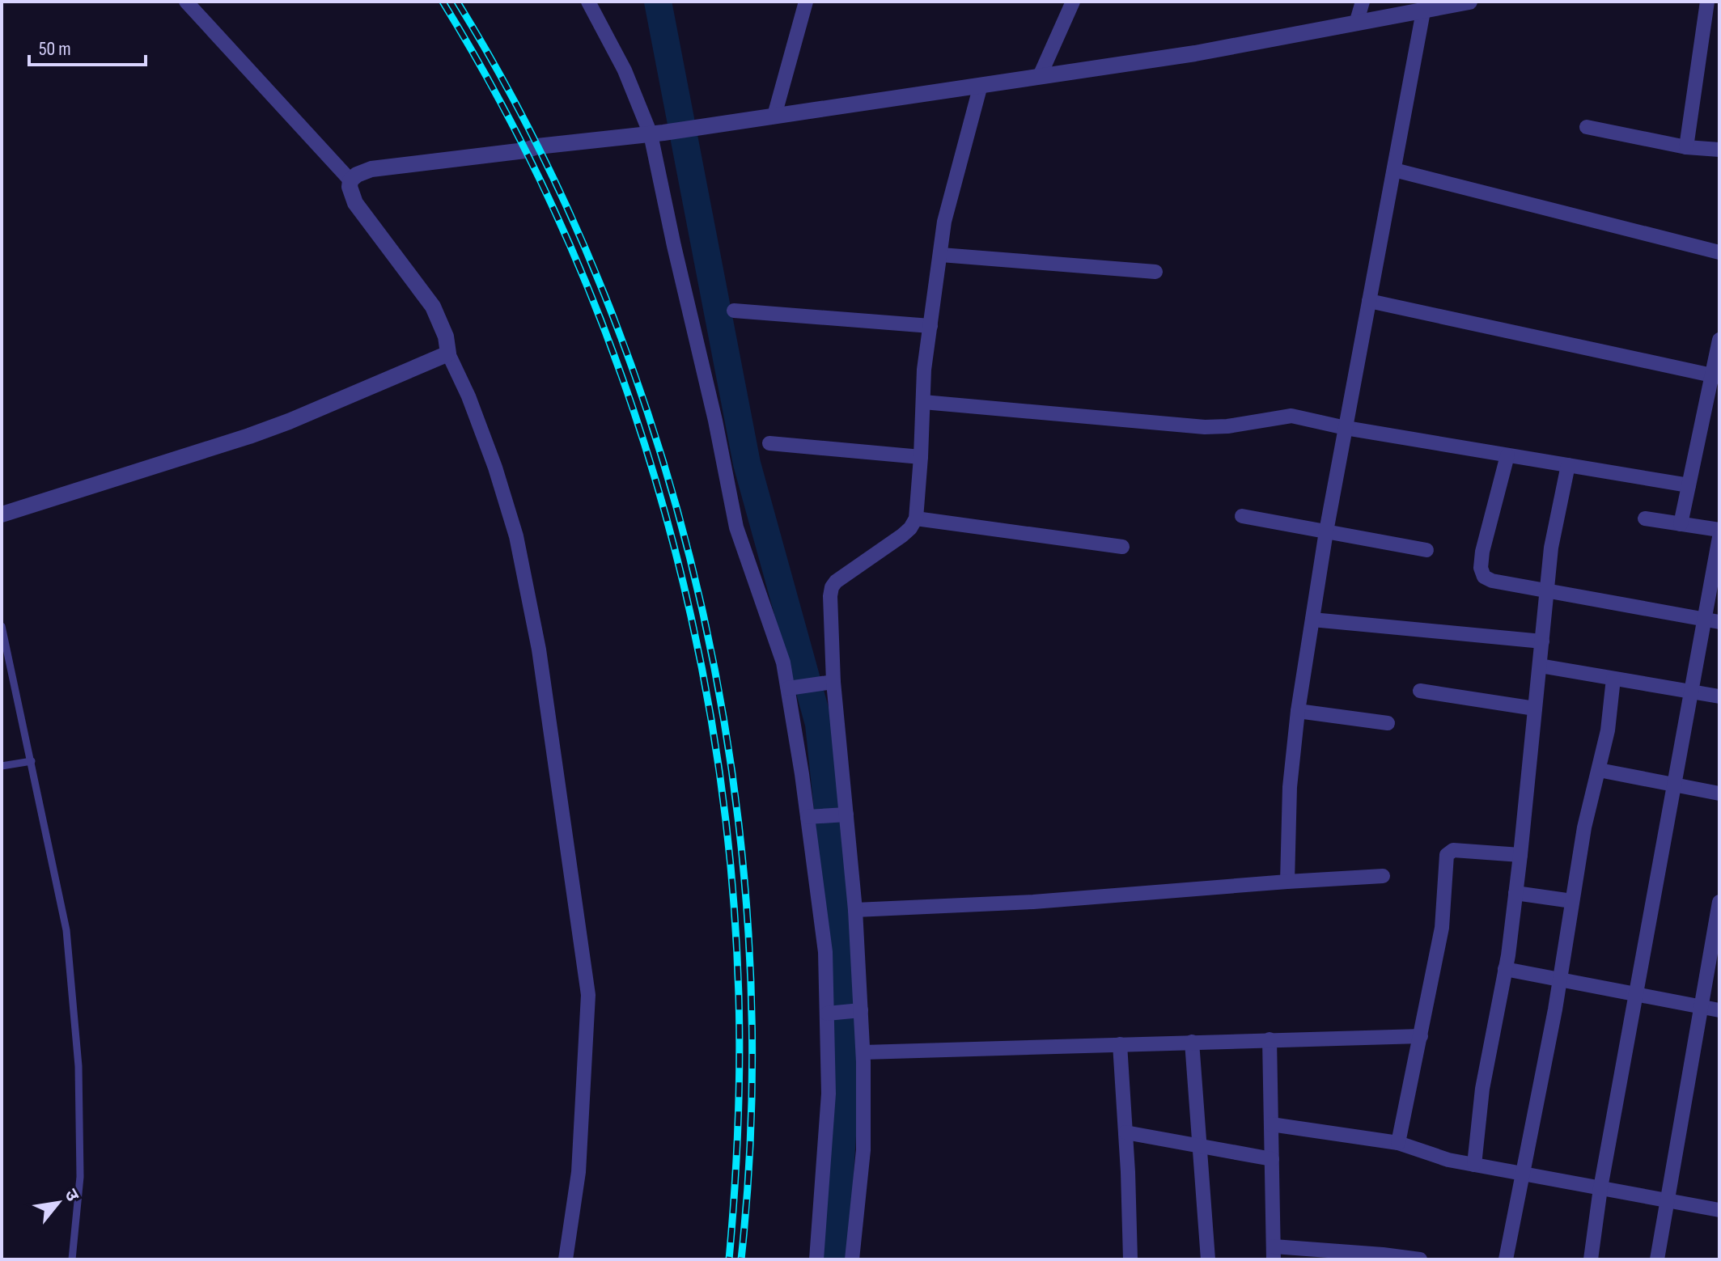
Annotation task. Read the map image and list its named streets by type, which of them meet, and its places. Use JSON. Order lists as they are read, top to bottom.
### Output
{
  "scale_bar": "50 m",
  "north": "top right"
}
